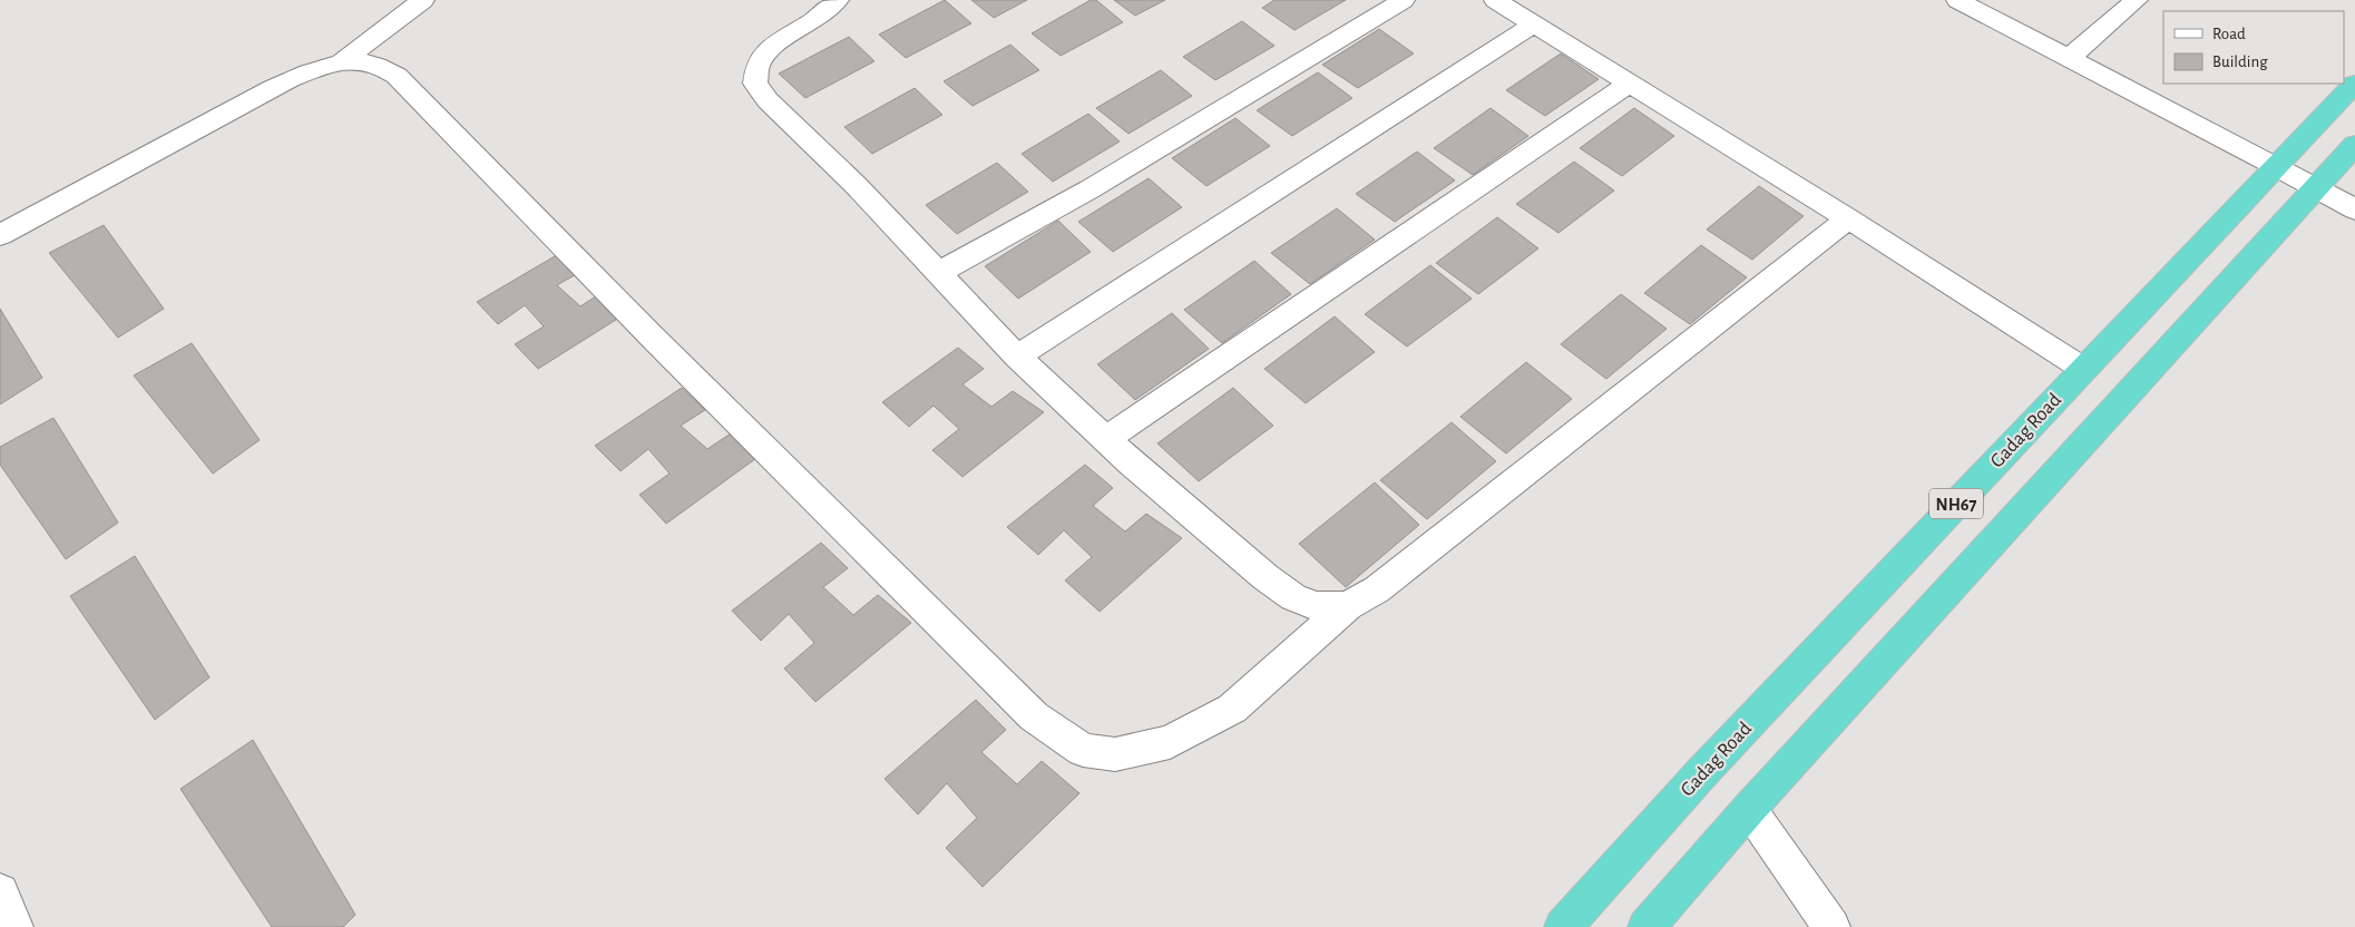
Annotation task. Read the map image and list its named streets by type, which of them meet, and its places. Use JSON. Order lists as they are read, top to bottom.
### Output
{
  "streets": {
    "highway": ["Gadag Road", "NH67"]
  },
  "legend": ["Road", "Building"]
}
